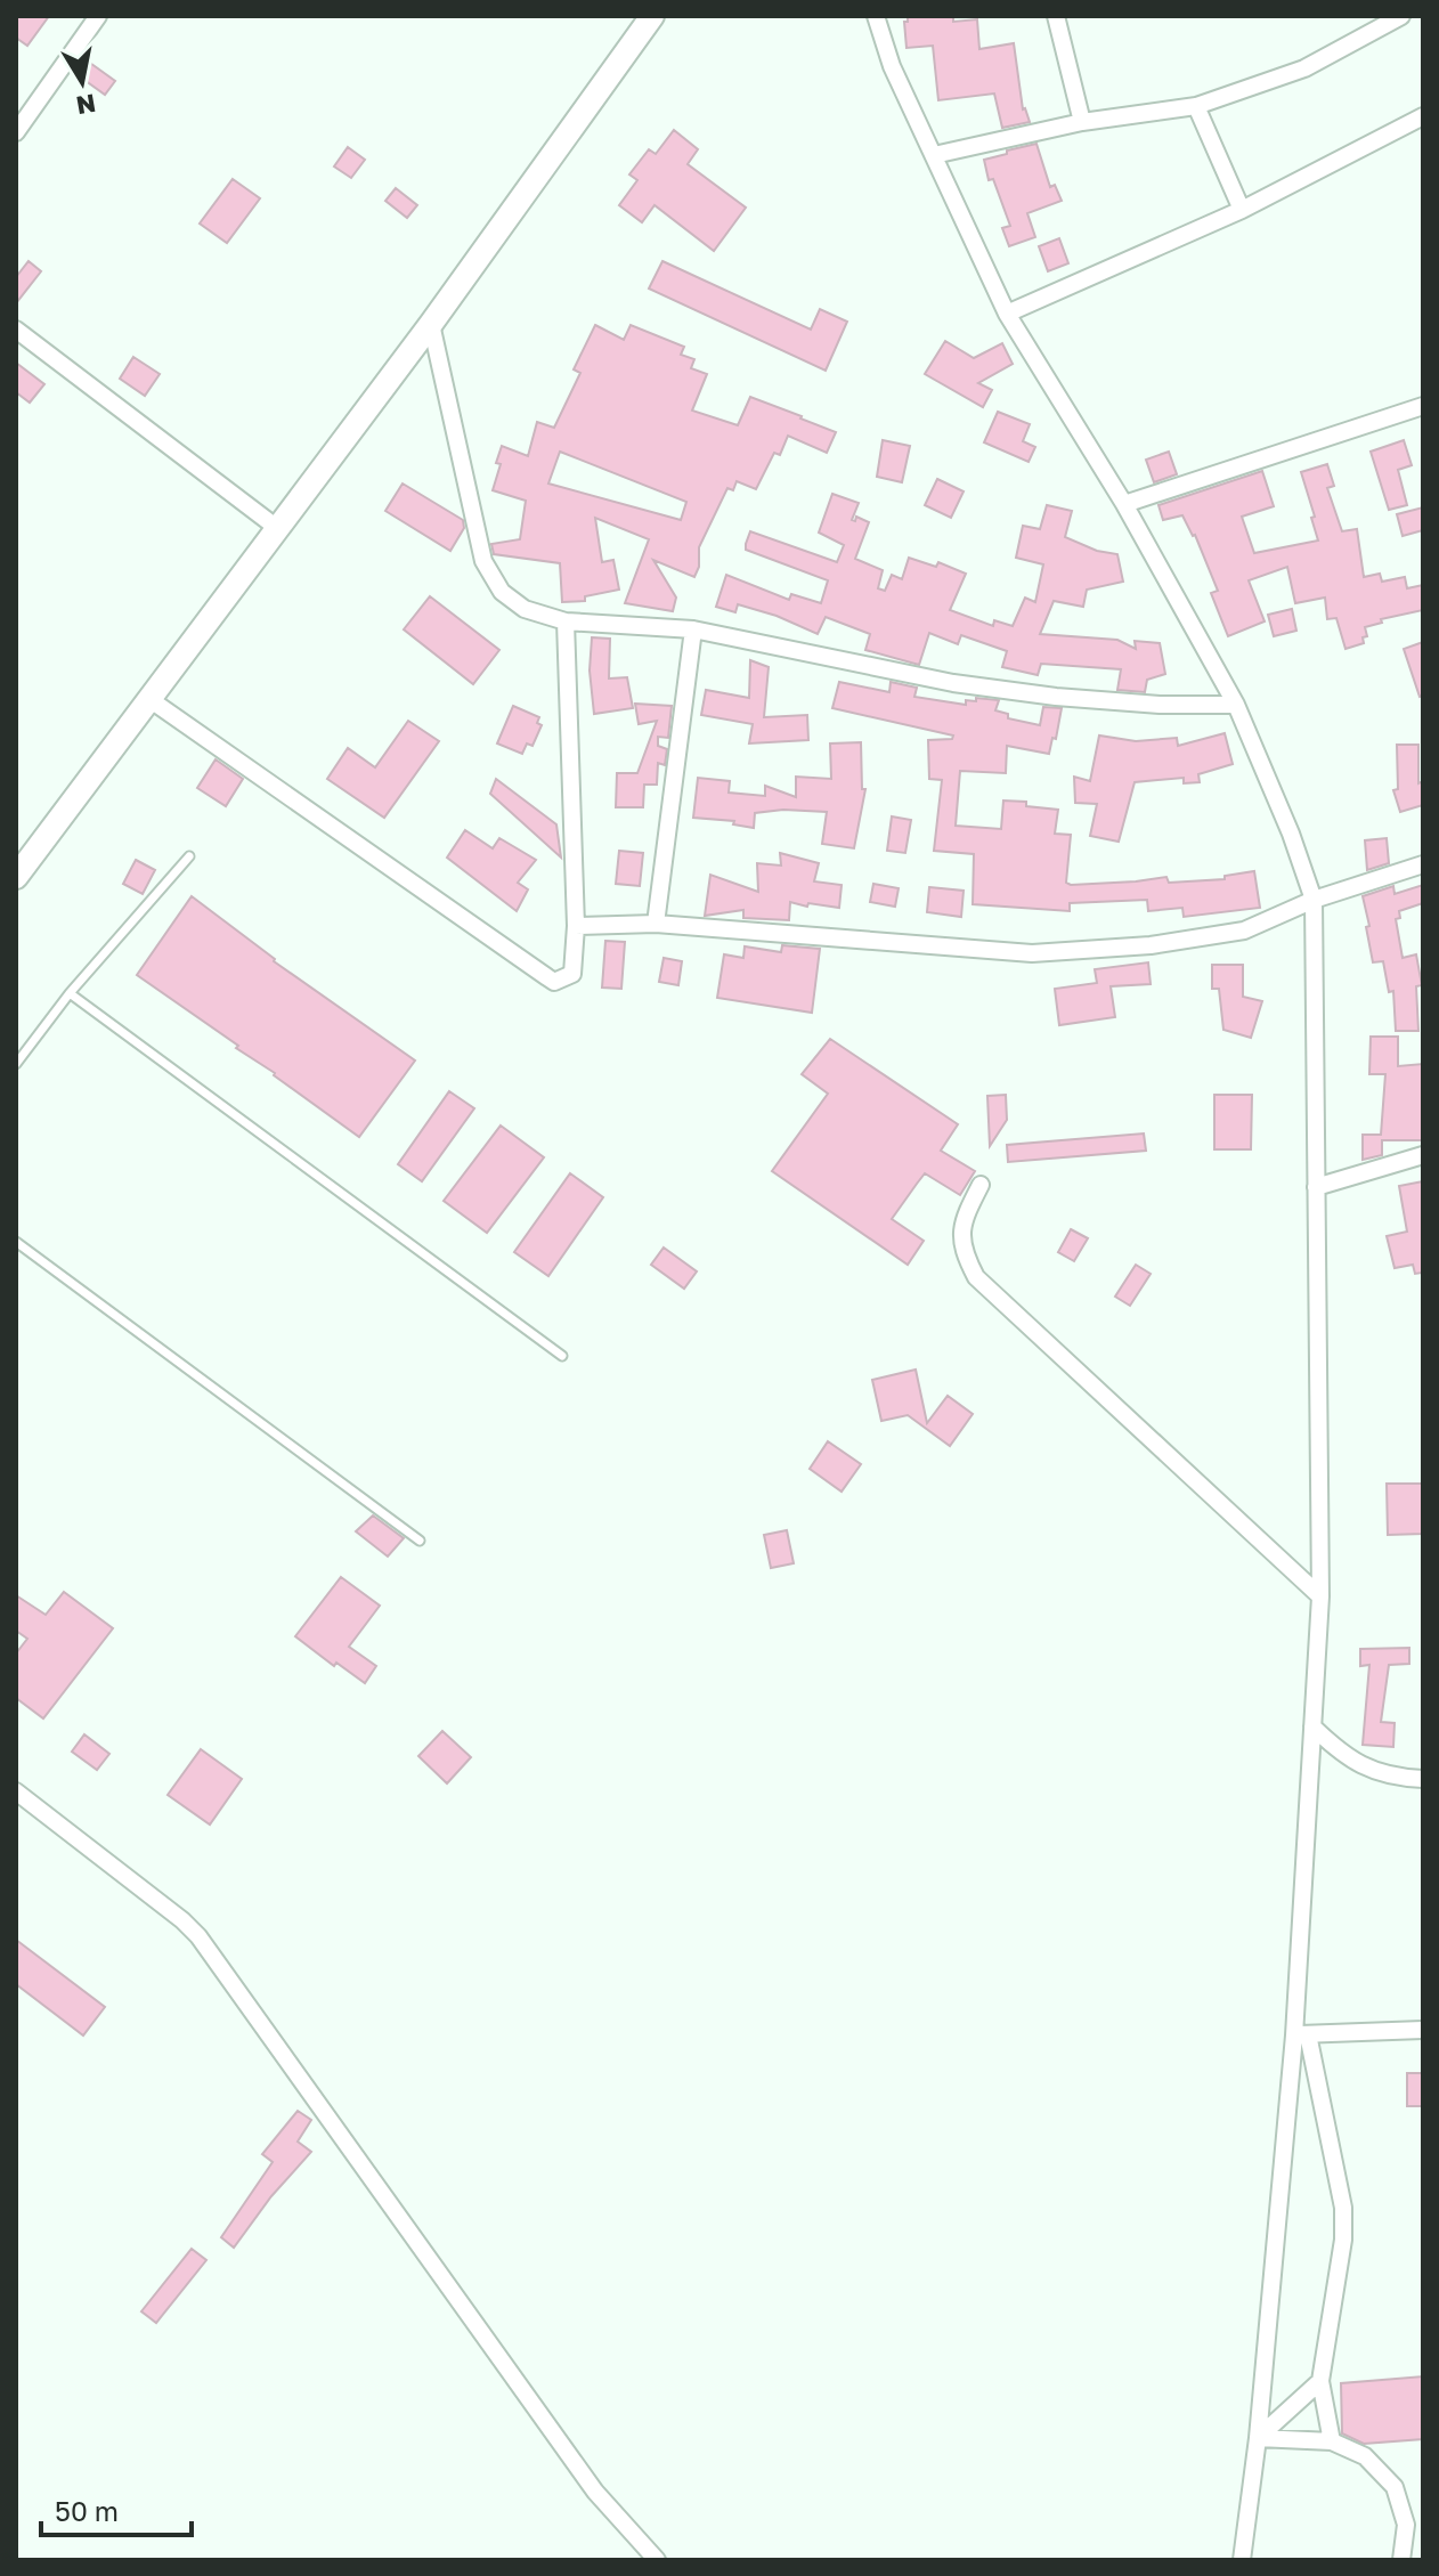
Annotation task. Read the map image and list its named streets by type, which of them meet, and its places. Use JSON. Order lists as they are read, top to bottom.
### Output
{
  "scale_bar": "50 m",
  "north": "bottom"
}
